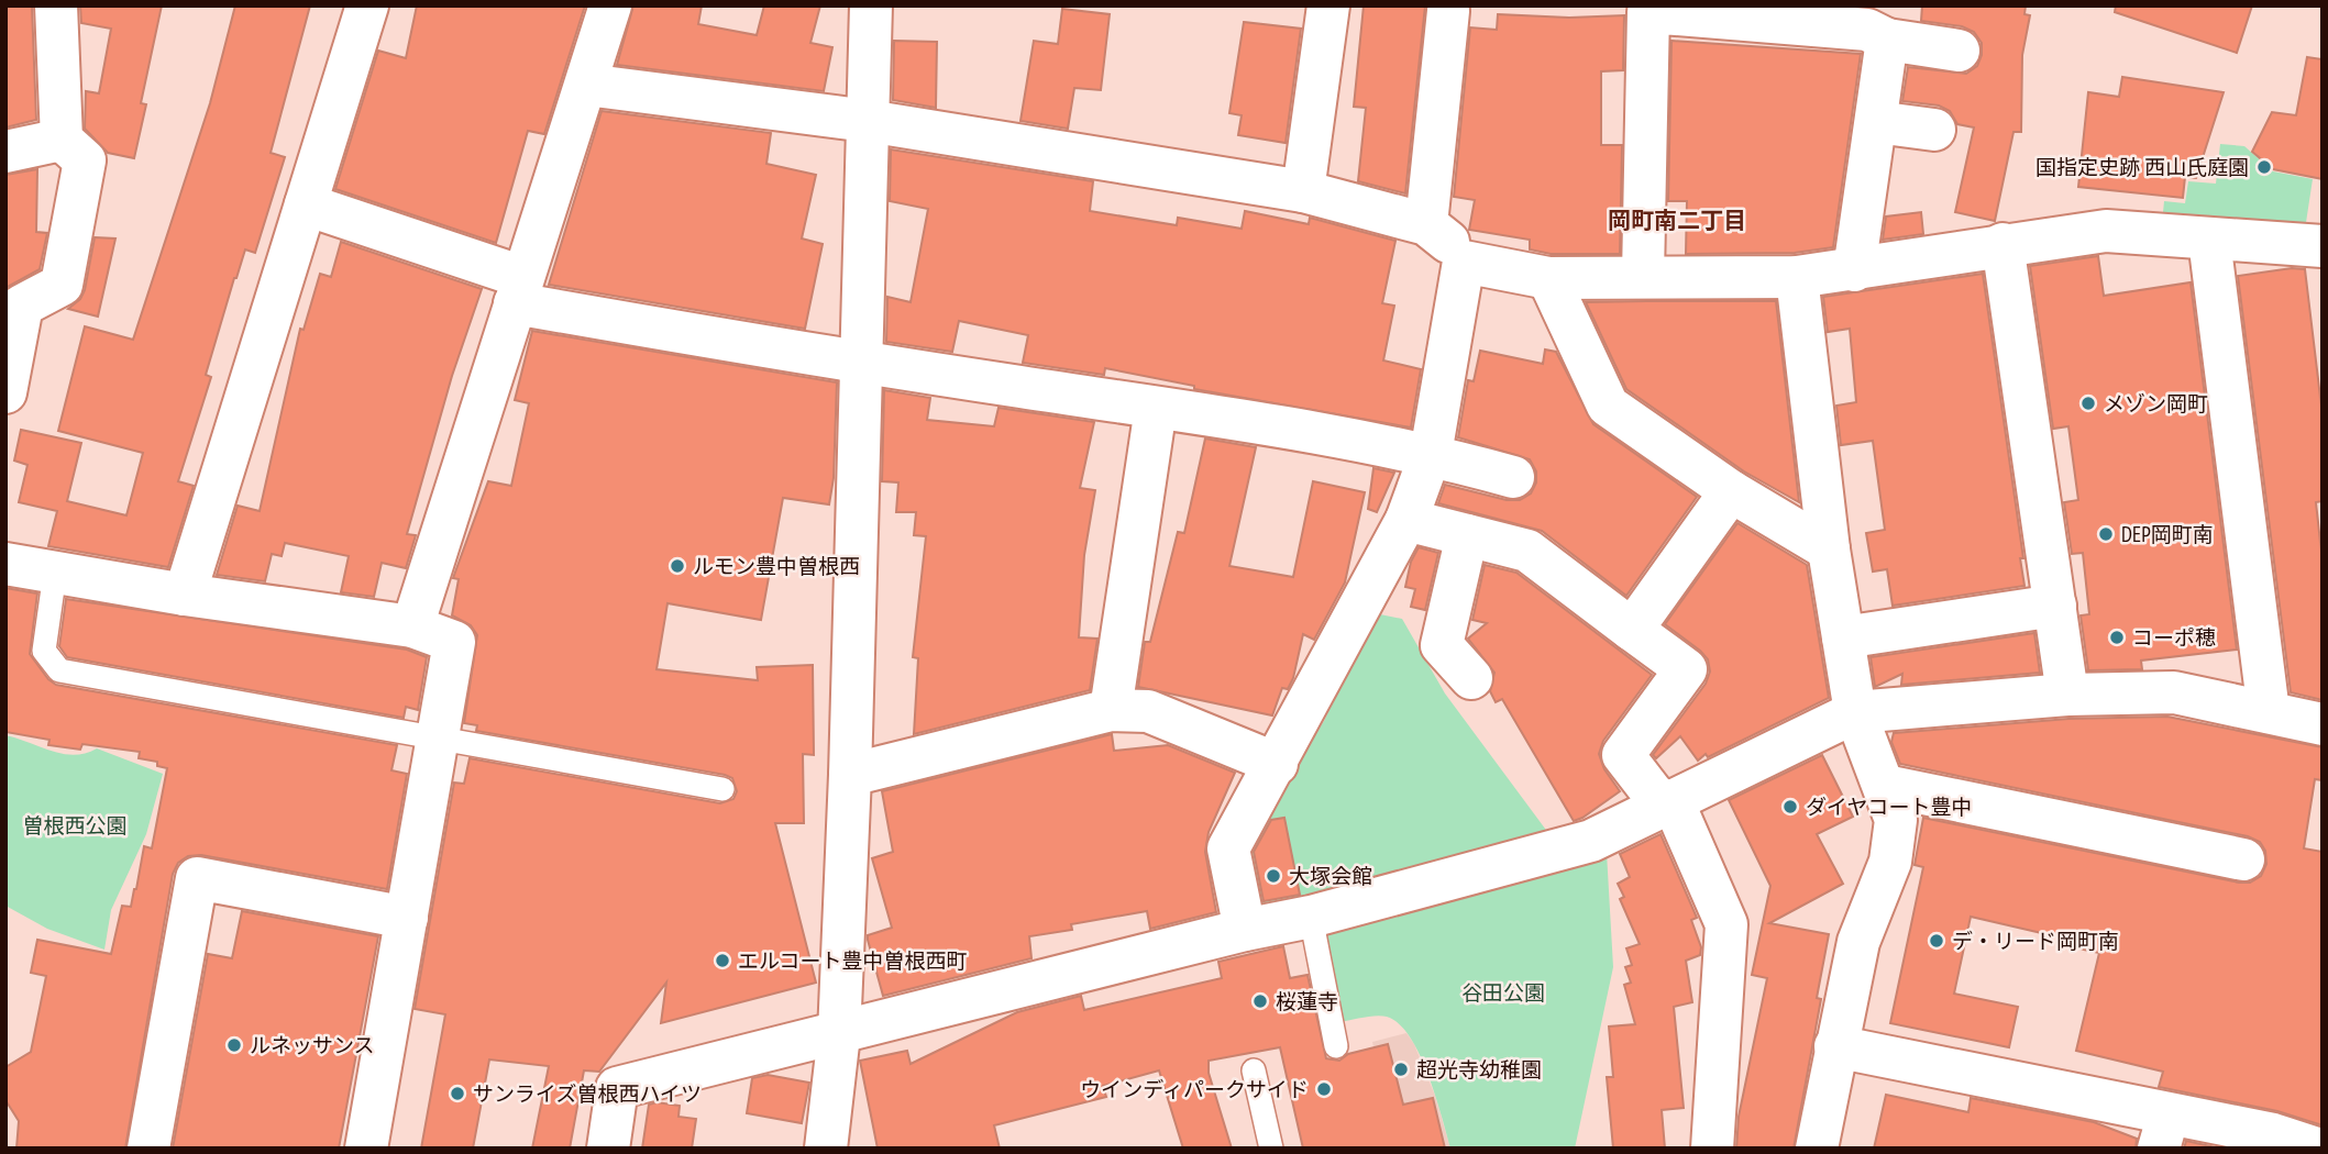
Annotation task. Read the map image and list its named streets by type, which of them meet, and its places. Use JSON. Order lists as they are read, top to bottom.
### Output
{
  "districts": ["岡町南二丁目"],
  "parks": ["曽根西公園", "谷田公園"],
  "places": [
    "国指定史跡 西山氏庭園",
    "メゾン岡町",
    "DEP岡町南",
    "ルモン豊中曽根西",
    "コーポ穂",
    "ダイヤコート豊中",
    "大塚会館",
    "デ・リード岡町南",
    "エルコート豊中曽根西町",
    "桜蓮寺",
    "ルネッサンス",
    "超光寺幼稚園",
    "ウインディパークサイド",
    "サンライズ曽根西ハイツ"
  ]
}
